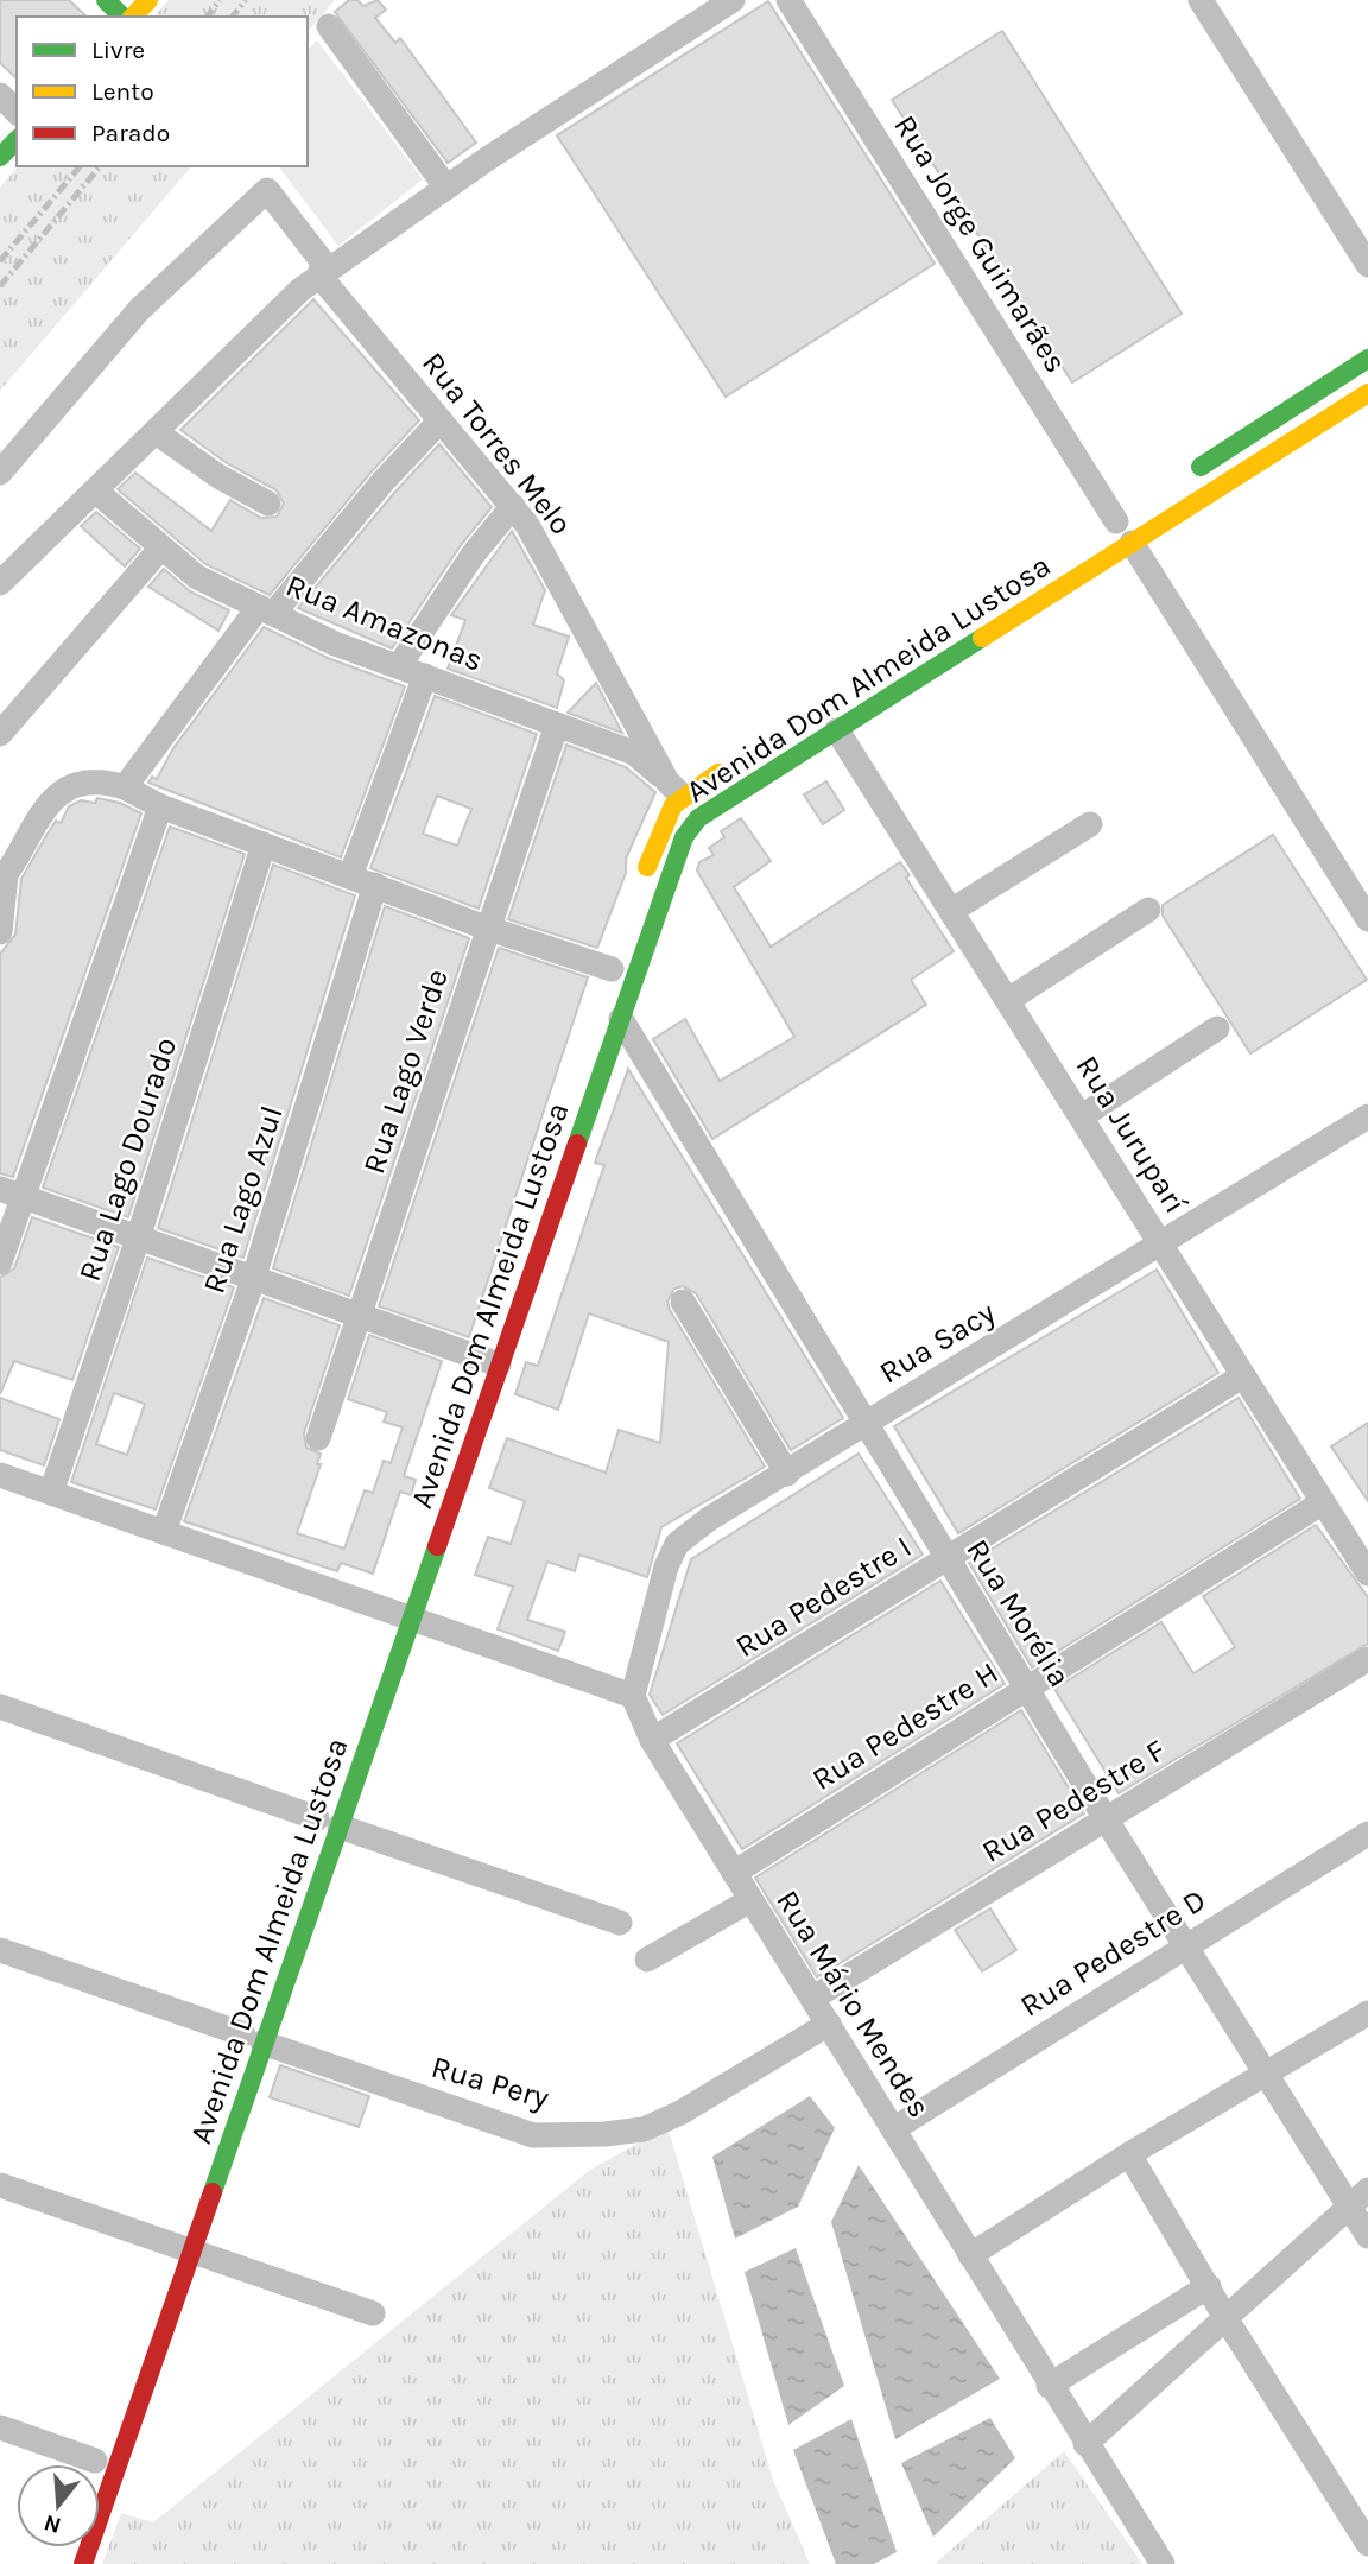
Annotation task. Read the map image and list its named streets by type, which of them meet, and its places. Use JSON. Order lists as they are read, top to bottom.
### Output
{
  "streets": {
    "main road": ["Avenida Dom Almeida Lustosa"],
    "street": [
      "Rua Jorge Guimarães",
      "Rua Torres Melo",
      "Rua Amazonas",
      "Rua Lago Verde",
      "Rua Juruparí",
      "Rua Lago Dourado",
      "Rua Lago Azul",
      "Rua Sacy",
      "Rua Pedestre I",
      "Rua Morélia",
      "Rua Pedestre H",
      "Rua Pedestre F",
      "Rua Pedestre D",
      "Rua Mário Mendes",
      "Rua Pery"
    ]
  },
  "crossings": [
    ["Rua Torres Melo", "Rua Amazonas"],
    ["Rua Torres Melo", "Avenida Dom Almeida Lustosa"],
    ["Rua Amazonas", "Avenida Dom Almeida Lustosa"],
    ["Rua Amazonas", "Rua Lago Verde"],
    ["Avenida Dom Almeida Lustosa", "Rua Juruparí"],
    ["Avenida Dom Almeida Lustosa", "Rua Morélia"],
    ["Avenida Dom Almeida Lustosa", "Rua Pery"],
    ["Rua Juruparí", "Rua Sacy"],
    ["Rua Juruparí", "Rua Pedestre I"],
    ["Rua Juruparí", "Rua Pedestre H"],
    ["Rua Sacy", "Rua Morélia"],
    ["Rua Sacy", "Rua Mário Mendes"],
    ["Rua Pedestre I", "Rua Morélia"],
    ["Rua Pedestre I", "Rua Mário Mendes"],
    ["Rua Morélia", "Rua Pedestre H"],
    ["Rua Morélia", "Rua Pedestre F"],
    ["Rua Morélia", "Rua Pedestre D"],
    ["Rua Pedestre H", "Rua Mário Mendes"],
    ["Rua Pedestre F", "Rua Mário Mendes"],
    ["Rua Pedestre D", "Rua Mário Mendes"],
    ["Rua Mário Mendes", "Rua Pery"]
  ],
  "legend": ["Livre", "Lento", "Parado"],
  "north": "bottom"
}
